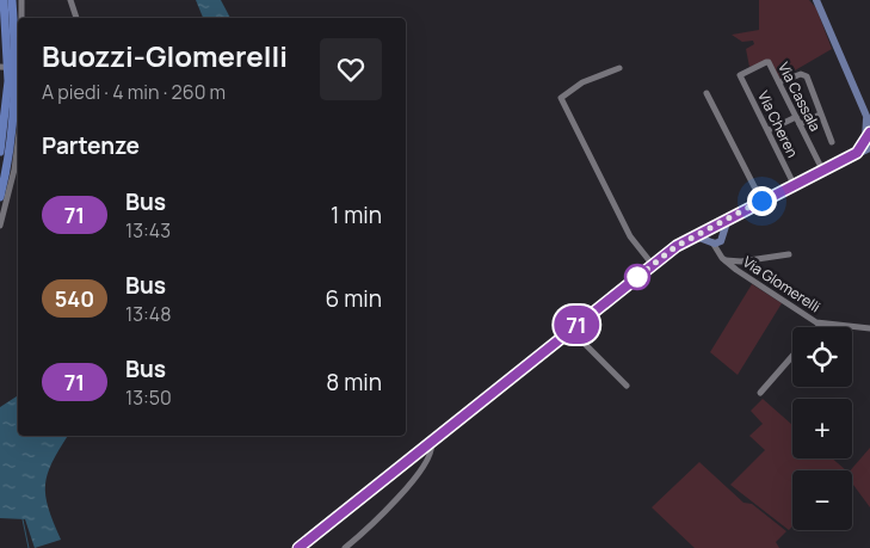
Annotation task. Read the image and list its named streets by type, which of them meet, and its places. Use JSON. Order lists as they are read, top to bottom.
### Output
{
  "streets": {
    "street": ["Via Cassala", "Via Cheren", "Via Glomerelli"]
  },
  "crossings": [
    ["Via Cassala", "Via Cheren"]
  ],
  "lines": ["bus line 71"],
  "page": {
    "on_map": "71",
    "heading": [
      ["Buozzi-Glomerelli", "A piedi · 4 min · 260 m"],
      "Partenze"
    ],
    "list": [
      {
        "mark": "71",
        "name": "Bus",
        "note": "13:43",
        "value": "1 min"
      },
      {
        "mark": "540",
        "name": "Bus",
        "note": "13:48",
        "value": "6 min"
      },
      {
        "mark": "71",
        "name": "Bus",
        "note": "13:50",
        "value": "8 min"
      }
    ],
    "map_buttons": ["+", "−"]
  }
}
